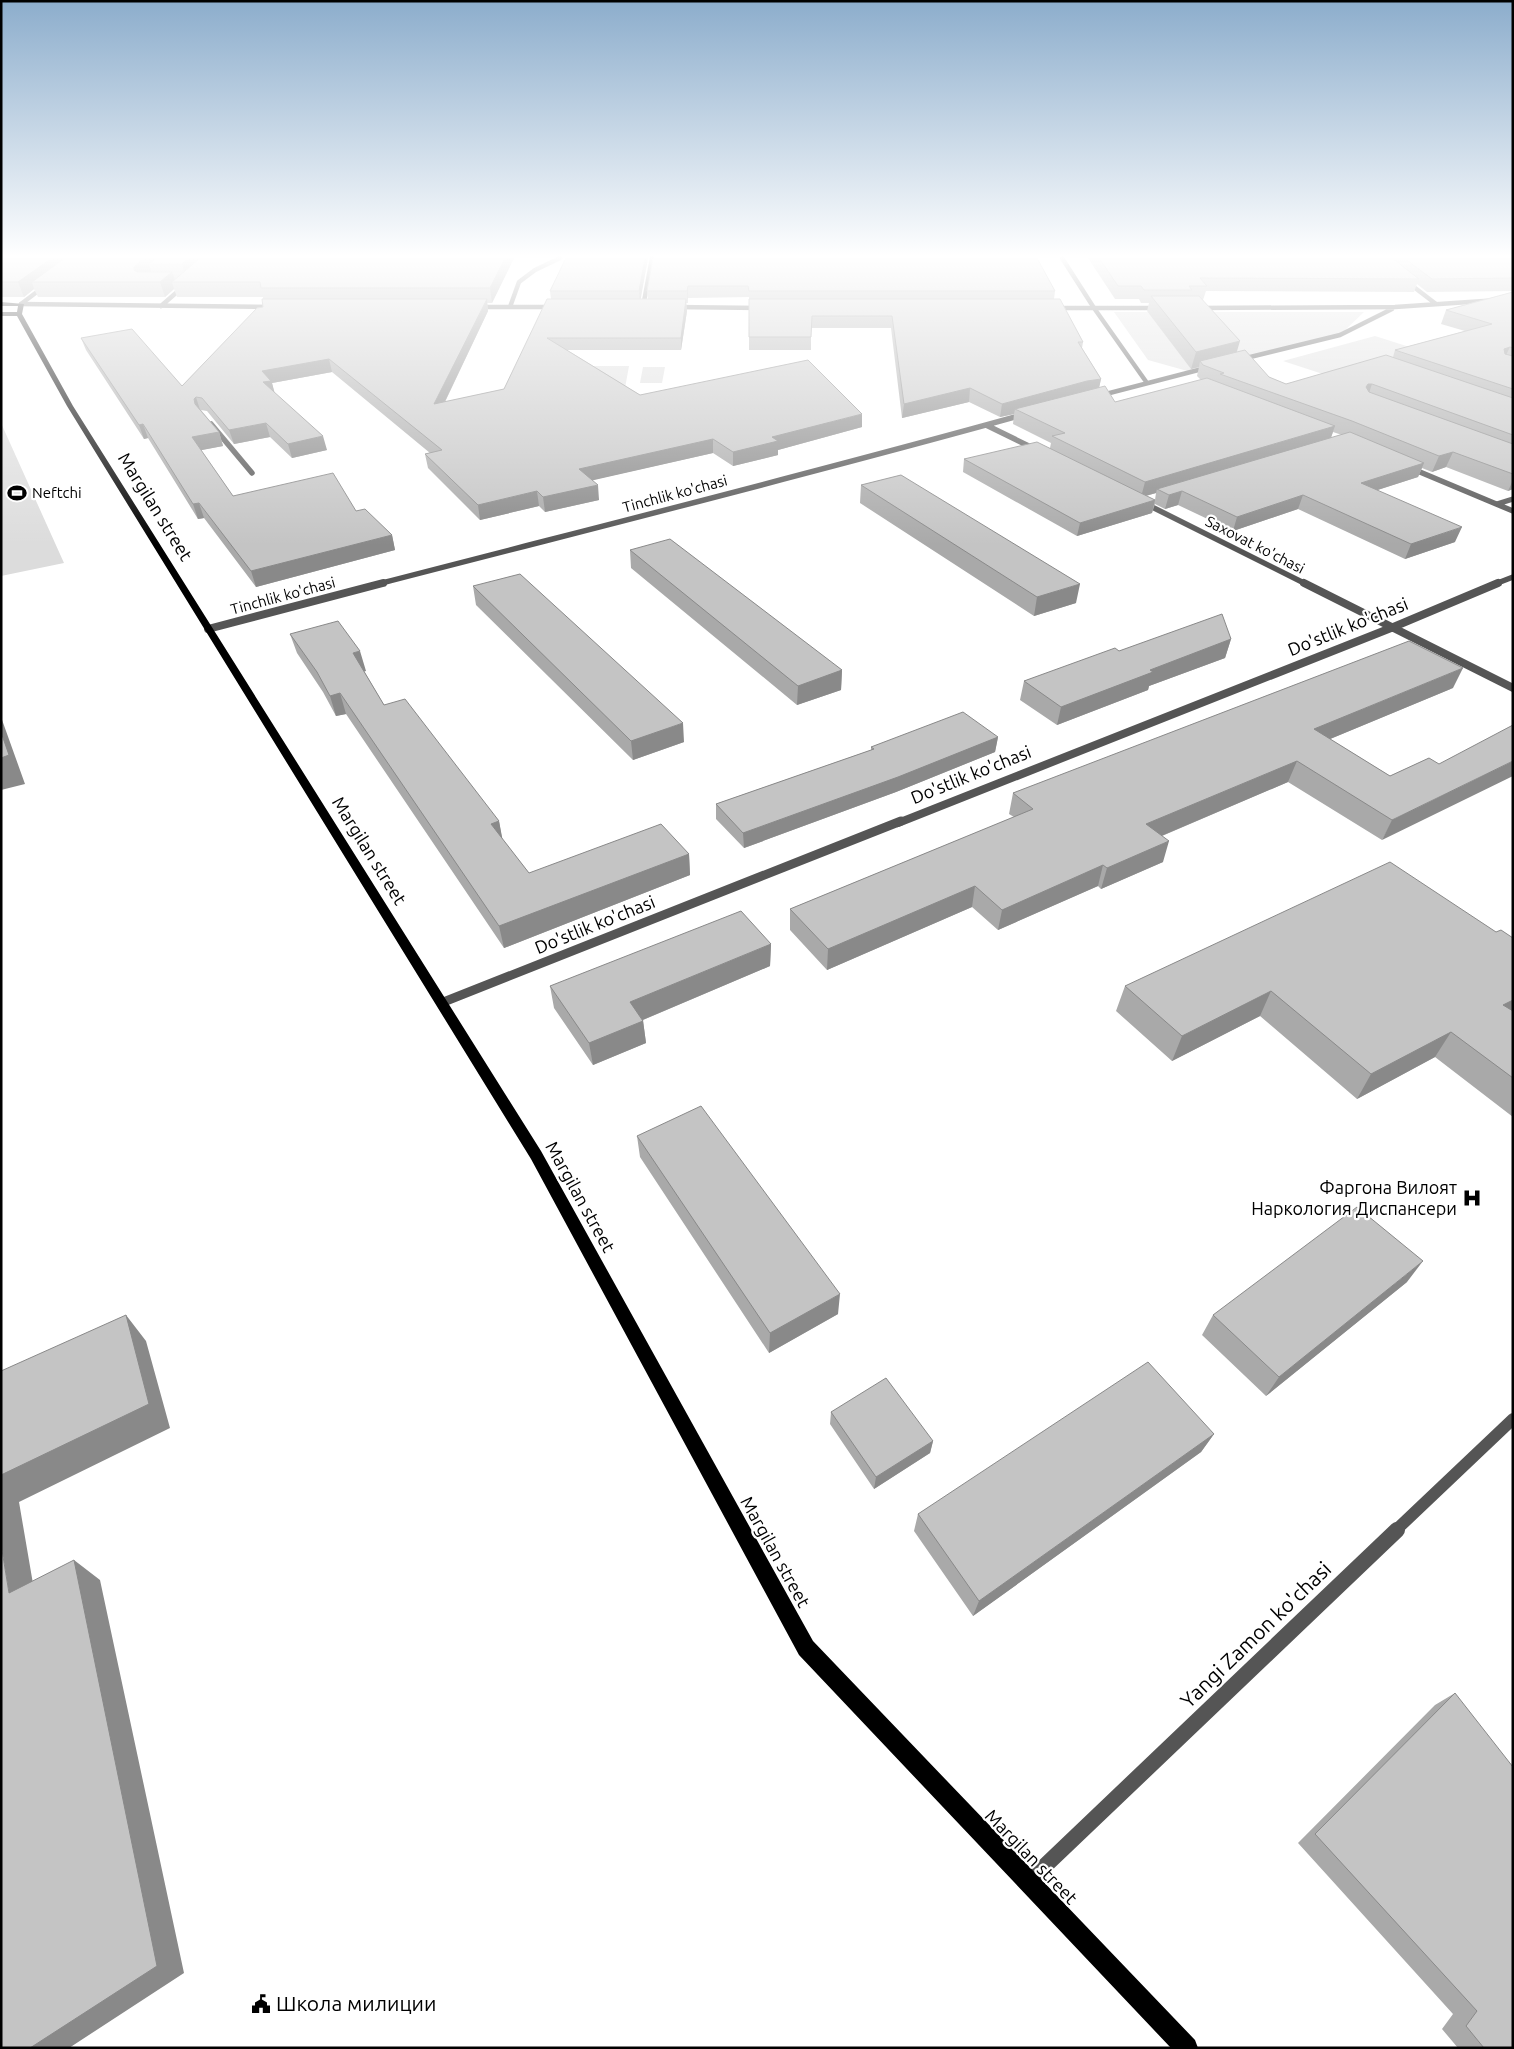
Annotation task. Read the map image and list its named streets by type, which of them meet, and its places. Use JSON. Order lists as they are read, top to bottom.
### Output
{
  "streets": {
    "main road": ["Margilan street"],
    "street": [
      "Tinchlik ko'chasi",
      "Saxovat ko'chasi",
      "Do'stlik ko'chasi",
      "Yangi Zamon ko'chasi"
    ]
  },
  "crossings": [
    ["Tinchlik ko'chasi", "Margilan street"],
    ["Margilan street", "Do'stlik ko'chasi"],
    ["Margilan street", "Yangi Zamon ko'chasi"],
    ["Saxovat ko'chasi", "Do'stlik ko'chasi"]
  ],
  "places": {
    "sports": ["Neftchi"],
    "hospital": ["Фаргона Вилоят Наркология Диспансери"],
    "public building": ["Школа милиции"]
  }
}
